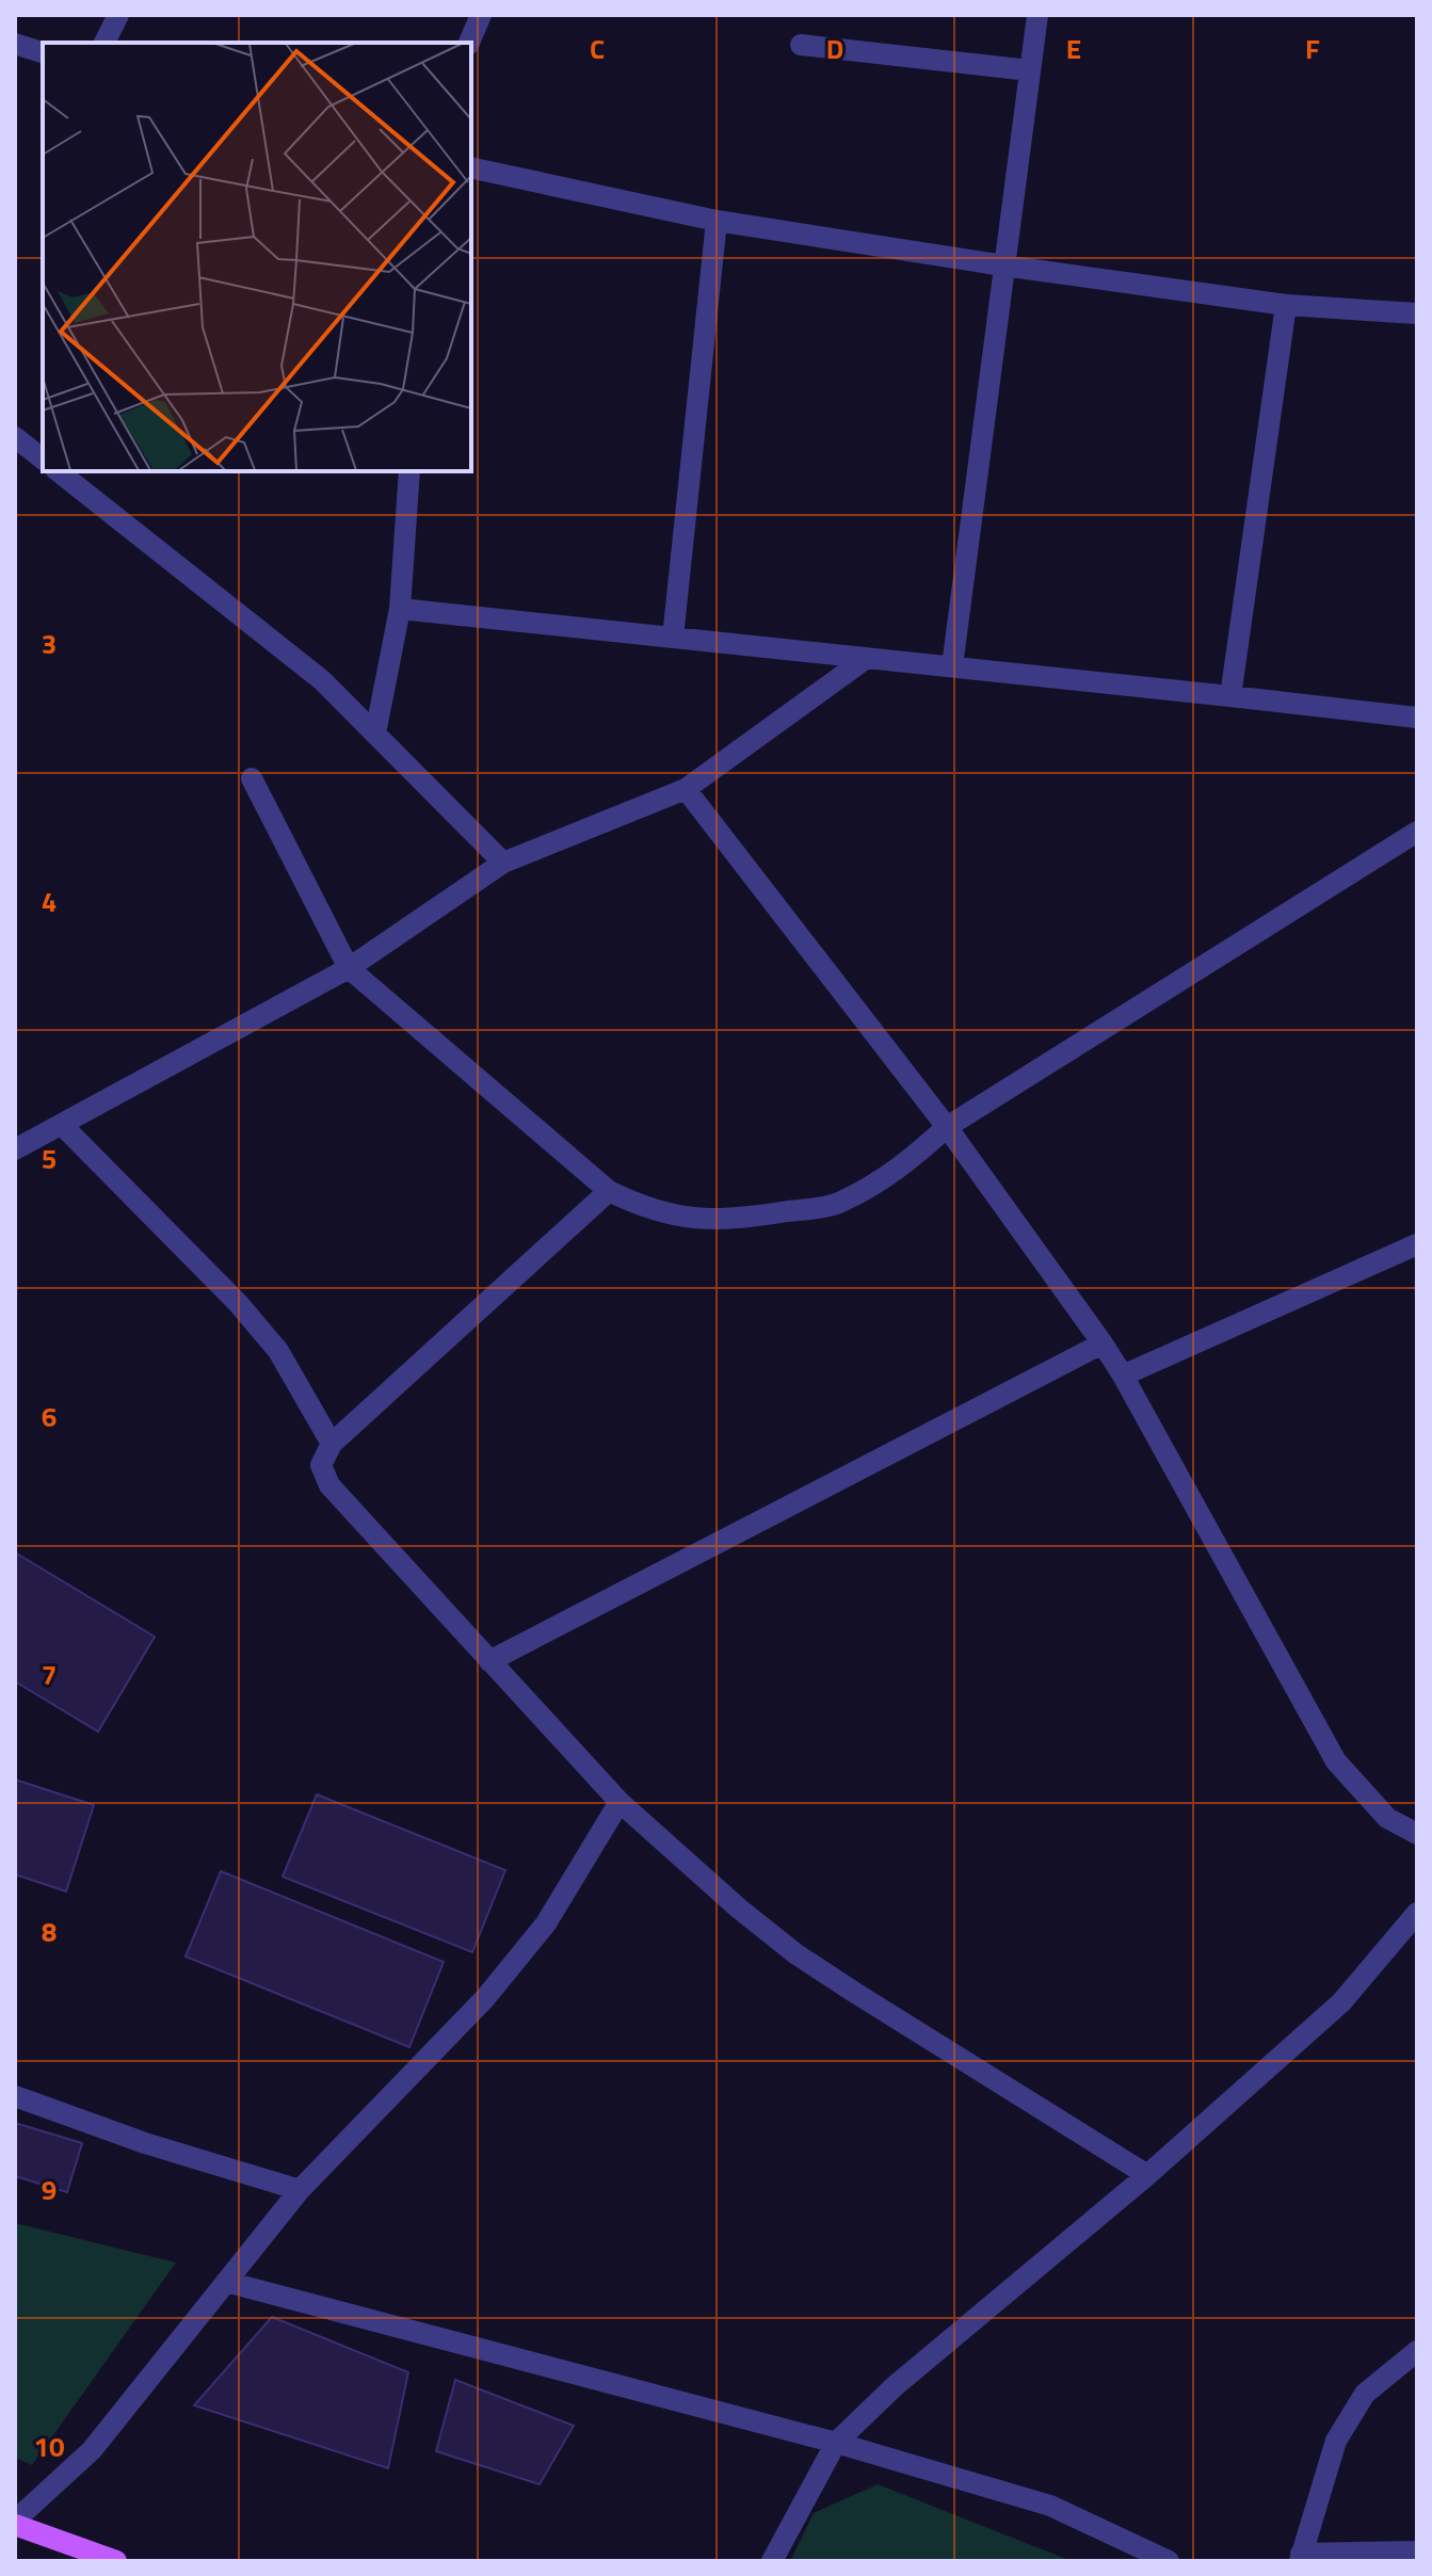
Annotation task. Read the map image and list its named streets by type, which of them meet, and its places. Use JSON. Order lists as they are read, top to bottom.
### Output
{
  "grid": {
    "columns": [
      "C",
      "D",
      "E",
      "F"
    ],
    "rows": [
      "3",
      "4",
      "5",
      "6",
      "7",
      "8",
      "9",
      "10"
    ]
  }
}
